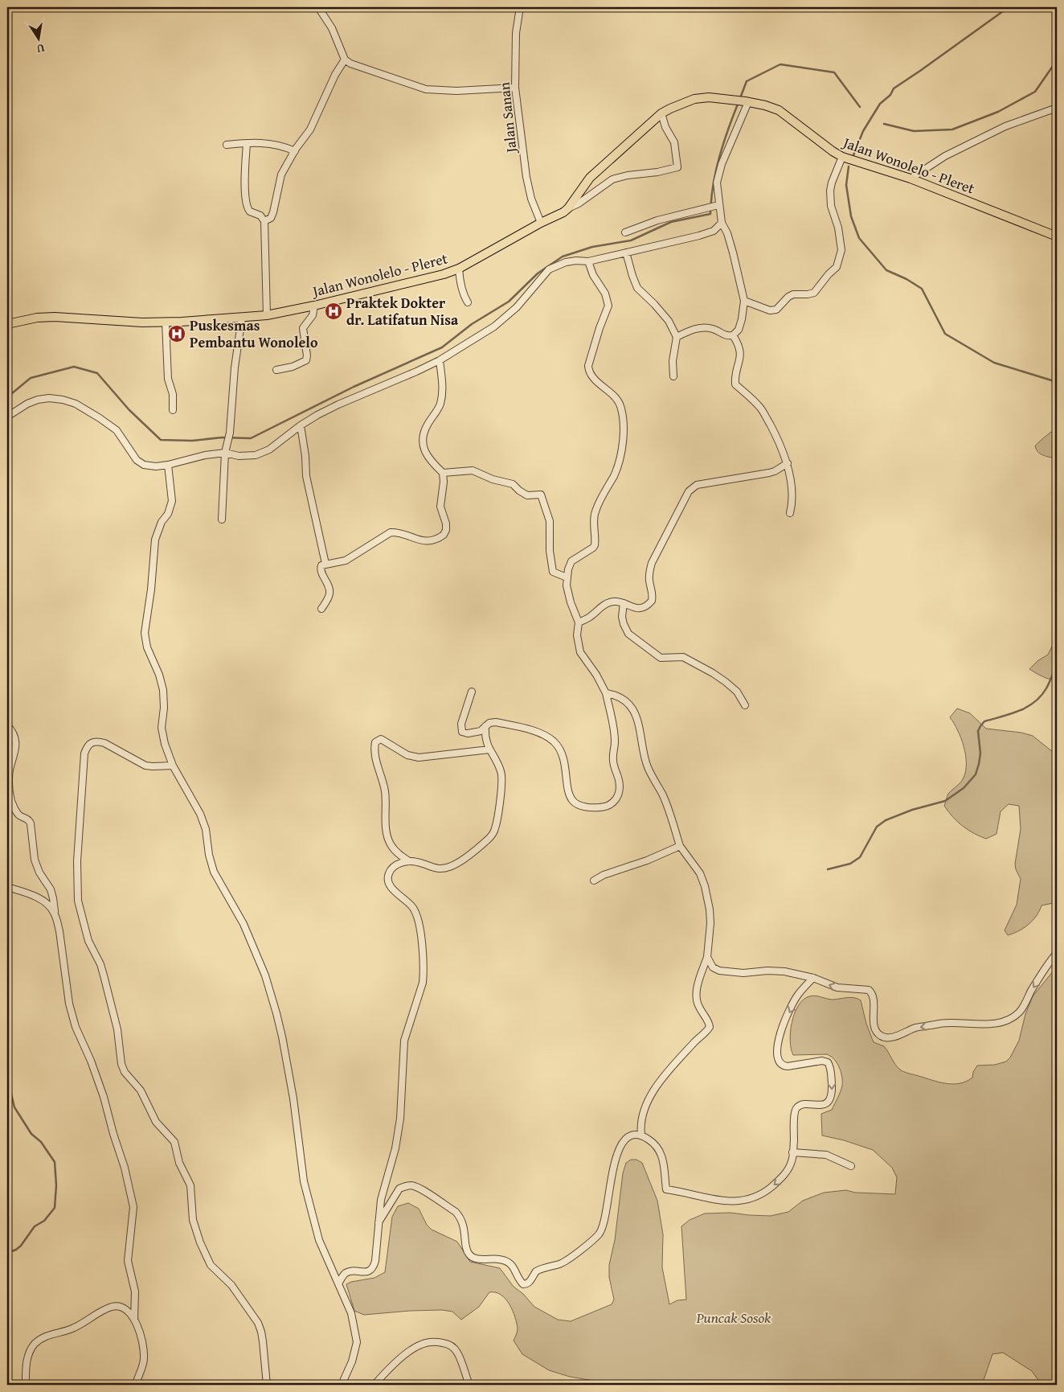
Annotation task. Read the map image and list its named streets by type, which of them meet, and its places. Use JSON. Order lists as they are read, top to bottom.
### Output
{
  "streets": {
    "main road": ["Jalan Wonolelo - Pleret"],
    "street": ["Jalan Sanan"]
  },
  "crossings": [
    ["Jalan Sanan", "Jalan Wonolelo - Pleret"]
  ],
  "parks": ["Puncak Sosok"],
  "places": {
    "hospital": ["Praktek Dokter dr. Latifatun Nisa", "Puskesmas Pembantu Wonolelo"]
  },
  "north": "bottom"
}
